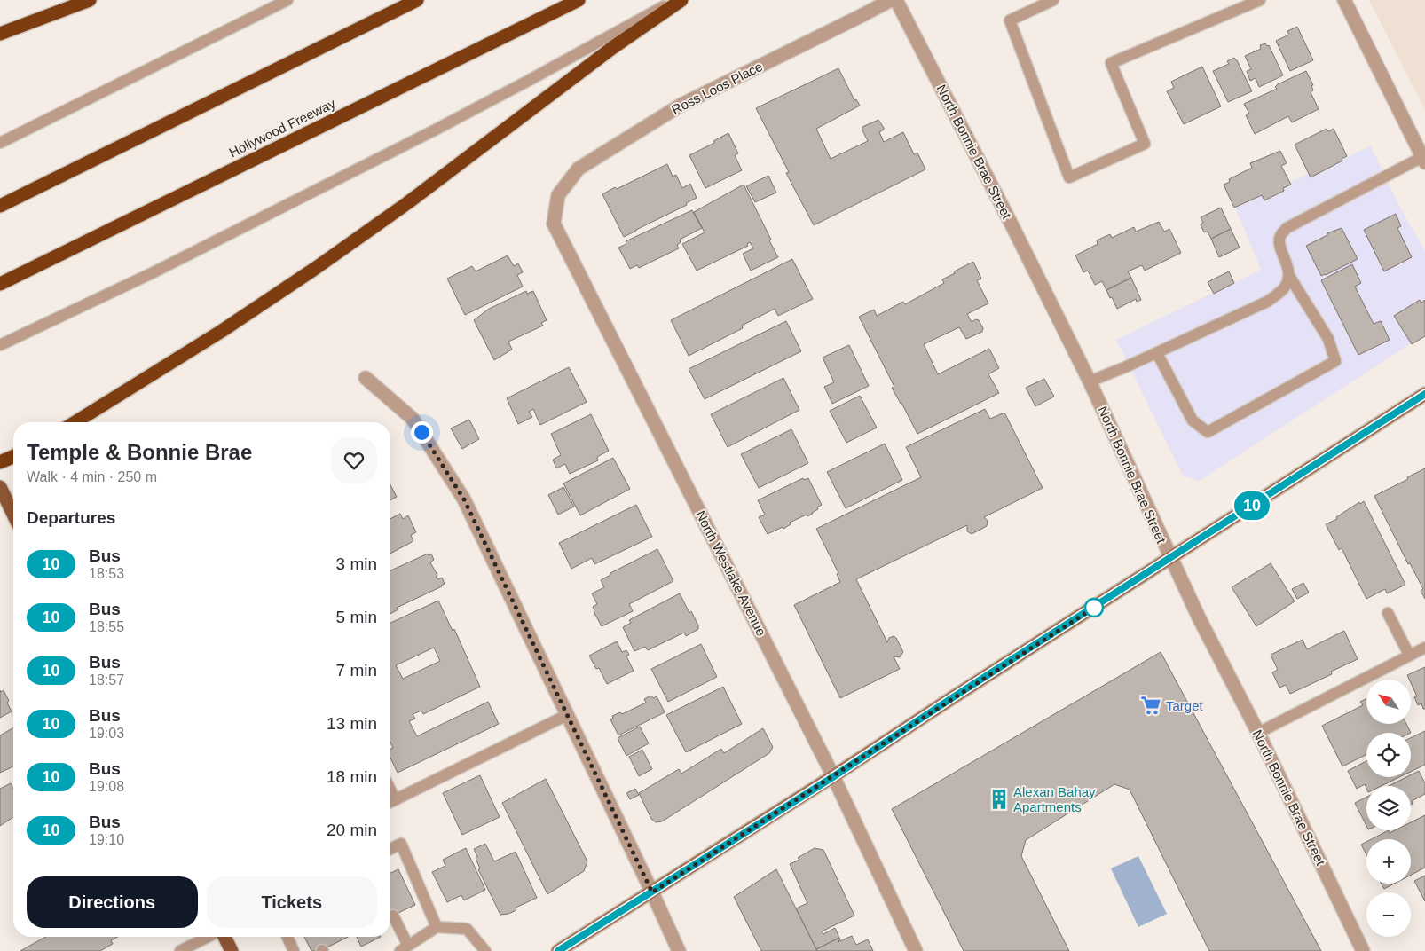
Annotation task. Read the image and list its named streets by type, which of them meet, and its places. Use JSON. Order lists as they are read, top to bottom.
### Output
{
  "streets": {
    "highway": ["Hollywood Freeway"],
    "street": ["Ross Loos Place", "North Bonnie Brae Street", "North Westlake Avenue"]
  },
  "crossings": [
    ["Ross Loos Place", "North Westlake Avenue"]
  ],
  "places": {
    "supermarket": ["Target"],
    "building": ["Alexan Bahay Apartments"]
  },
  "lines": ["bus line 10"],
  "north": "top left",
  "page": {
    "on_map": "10",
    "heading": [
      ["Temple & Bonnie Brae", "Walk · 4 min · 250 m"],
      "Departures"
    ],
    "list": [
      {
        "mark": "10",
        "name": "Bus",
        "note": "18:53",
        "value": "3 min"
      },
      {
        "mark": "10",
        "name": "Bus",
        "note": "18:55",
        "value": "5 min"
      },
      {
        "mark": "10",
        "name": "Bus",
        "note": "18:57",
        "value": "7 min"
      },
      {
        "mark": "10",
        "name": "Bus",
        "note": "19:03",
        "value": "13 min"
      },
      {
        "mark": "10",
        "name": "Bus",
        "note": "19:08",
        "value": "18 min"
      },
      {
        "mark": "10",
        "name": "Bus",
        "note": "19:10",
        "value": "20 min"
      }
    ],
    "map_buttons": ["+", "−"],
    "buttons": ["Directions", "Tickets"]
  }
}
